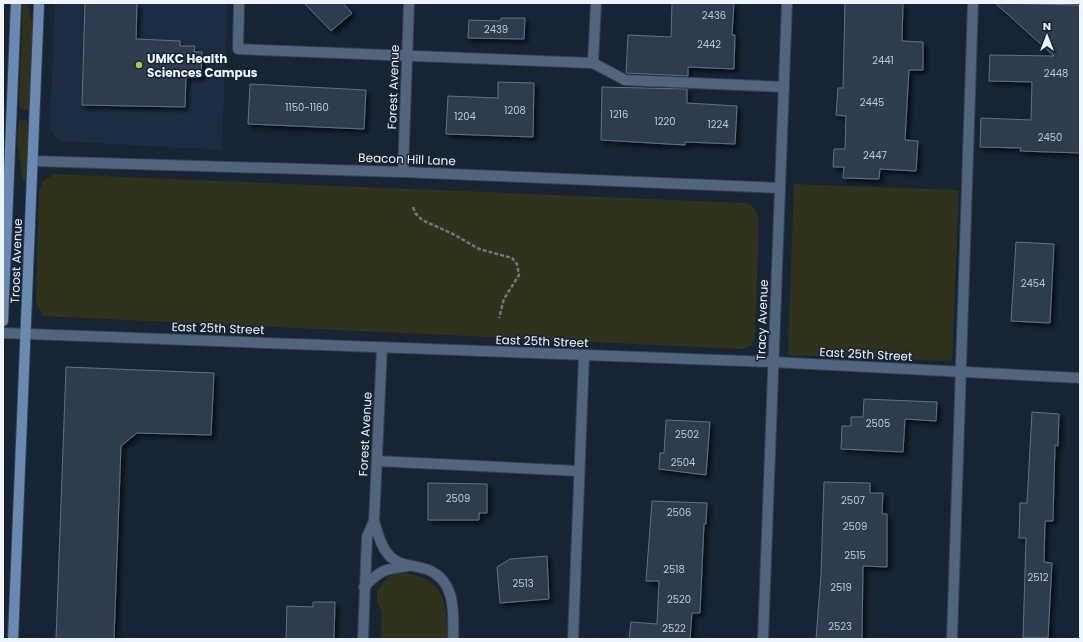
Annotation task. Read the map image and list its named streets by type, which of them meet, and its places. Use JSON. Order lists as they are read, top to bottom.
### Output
{
  "streets": {
    "main road": ["Troost Avenue"],
    "street": [
      "Forest Avenue",
      "Beacon Hill Lane",
      "Tracy Avenue",
      "East 25th Street"
    ]
  },
  "crossings": [
    ["Forest Avenue", "Beacon Hill Lane"],
    ["Forest Avenue", "East 25th Street"],
    ["Beacon Hill Lane", "Troost Avenue"],
    ["Beacon Hill Lane", "Tracy Avenue"],
    ["Troost Avenue", "East 25th Street"],
    ["Tracy Avenue", "East 25th Street"]
  ],
  "places": ["UMKC Health Sciences Campus"],
  "house_numbers": [
    "2436",
    "2439",
    "2442",
    "2441",
    "2448",
    "2445",
    "1150-1160",
    "1208",
    "1216",
    "1204",
    "1220",
    "1224",
    "2450",
    "2447",
    "2454",
    "2505",
    "2502",
    "2504",
    "2509",
    "2507",
    "2506",
    "2509",
    "2515",
    "2518",
    "2512",
    "2513",
    "2519",
    "2520",
    "2523",
    "2522"
  ],
  "north": "top"
}
